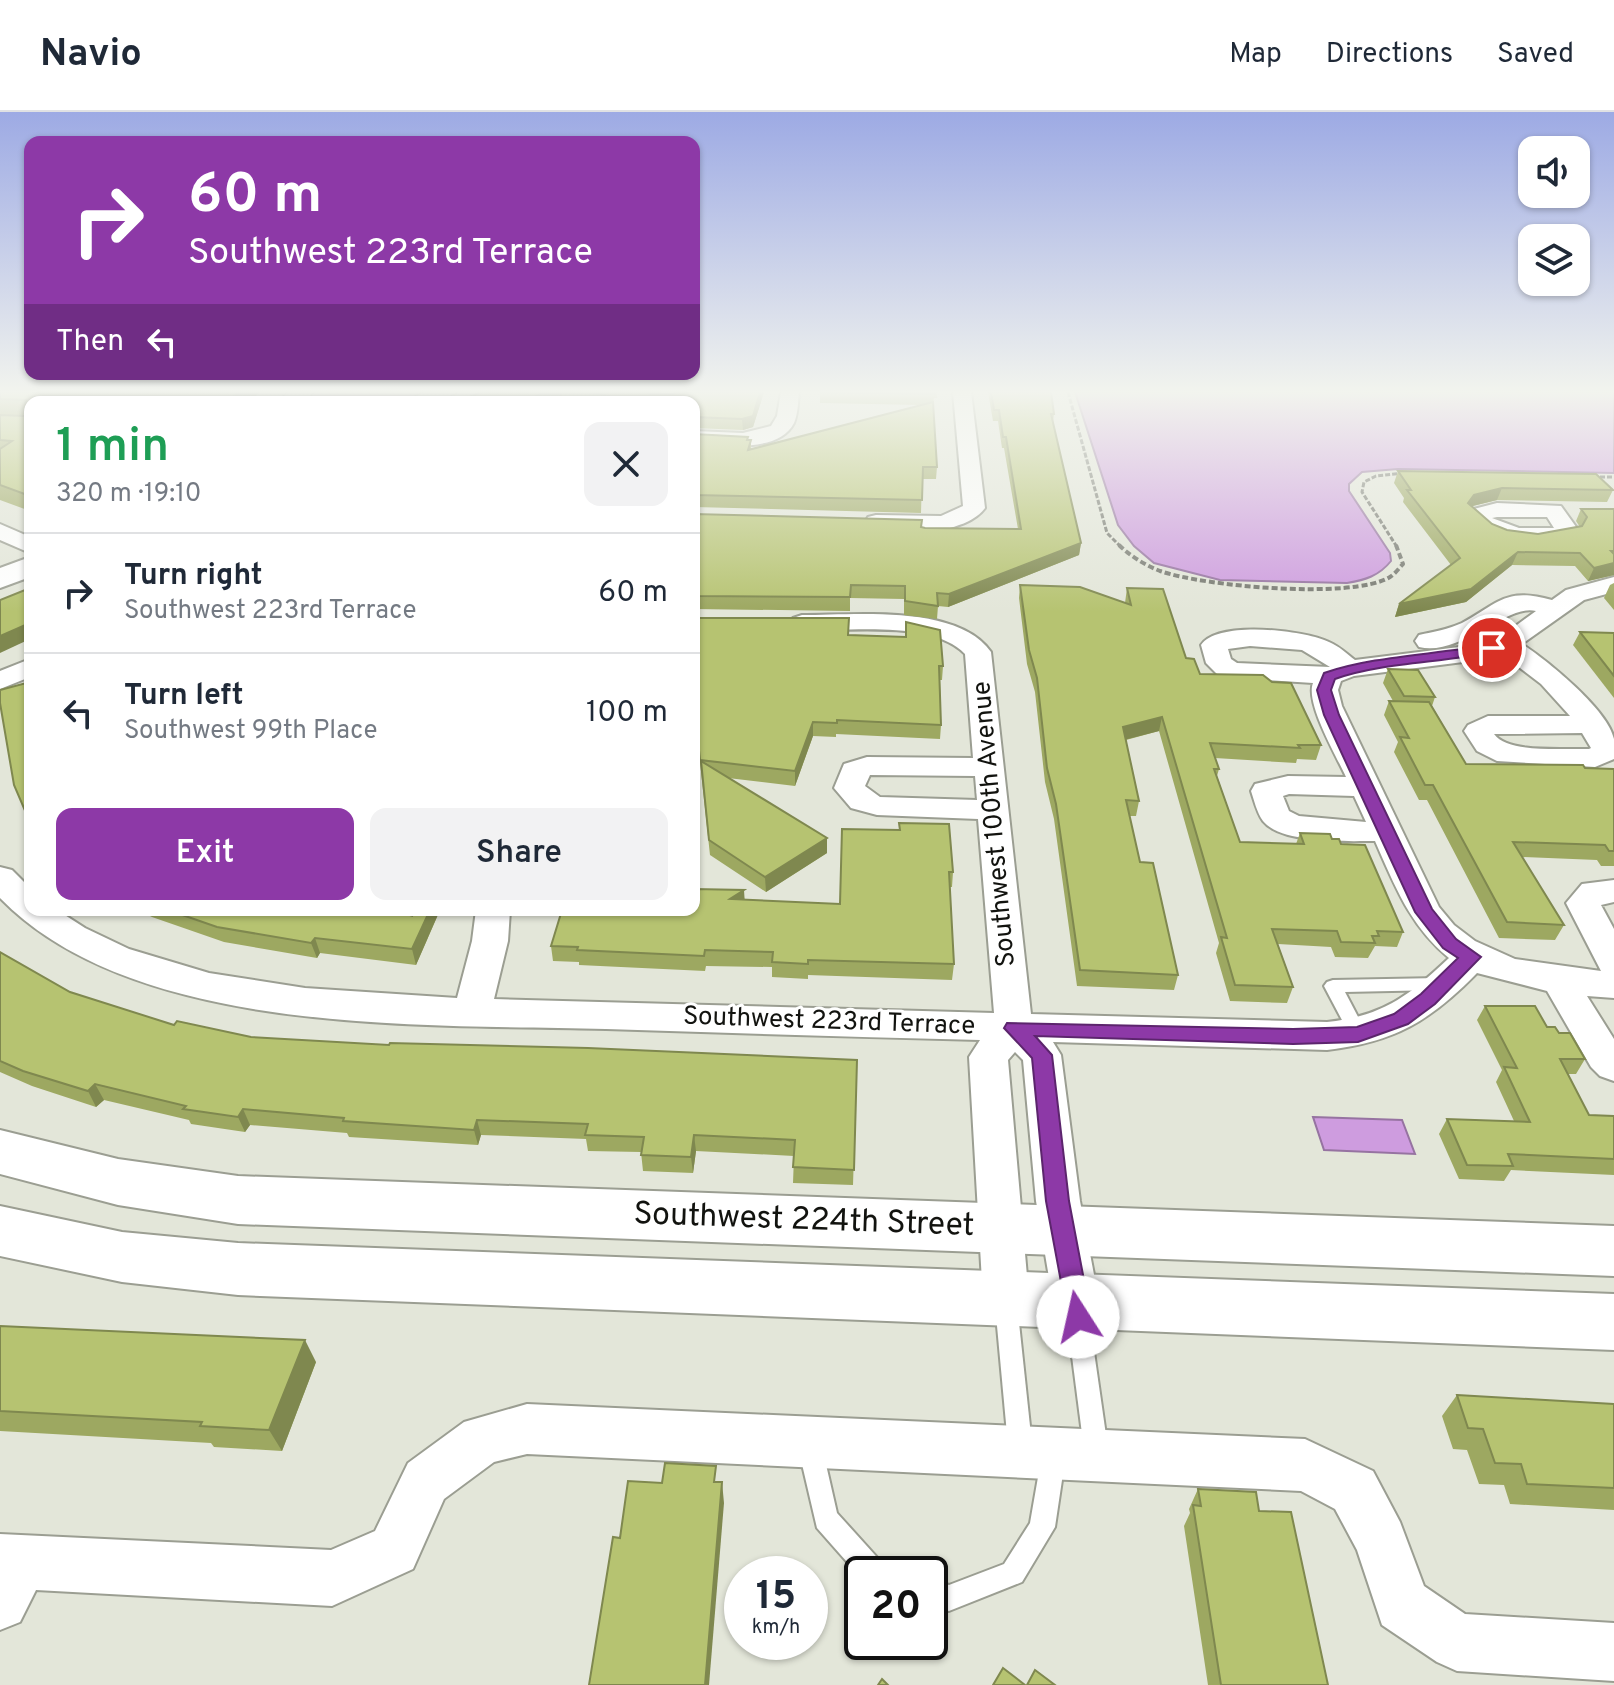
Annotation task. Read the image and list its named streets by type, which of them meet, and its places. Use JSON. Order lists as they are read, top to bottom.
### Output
{
  "streets": {
    "street": ["Southwest 100th Avenue", "Southwest 223rd Terrace", "Southwest 224th Street"]
  },
  "crossings": [
    ["Southwest 100th Avenue", "Southwest 223rd Terrace"]
  ],
  "page": {
    "header": "Navio",
    "nav": ["Map", "Directions", "Saved"],
    "turn": ["60 m", "Southwest 223rd Terrace"],
    "then": "Then",
    "heading": ["1 min", "320 m · 19:10"],
    "list": [
      {
        "name": "Turn right",
        "note": "Southwest 223rd Terrace",
        "value": "60 m"
      },
      {
        "name": "Turn left",
        "note": "Southwest 99th Place",
        "value": "100 m"
      }
    ],
    "buttons": ["Exit", "Share"],
    "speed": "15 km/h",
    "limit": "20"
  }
}
